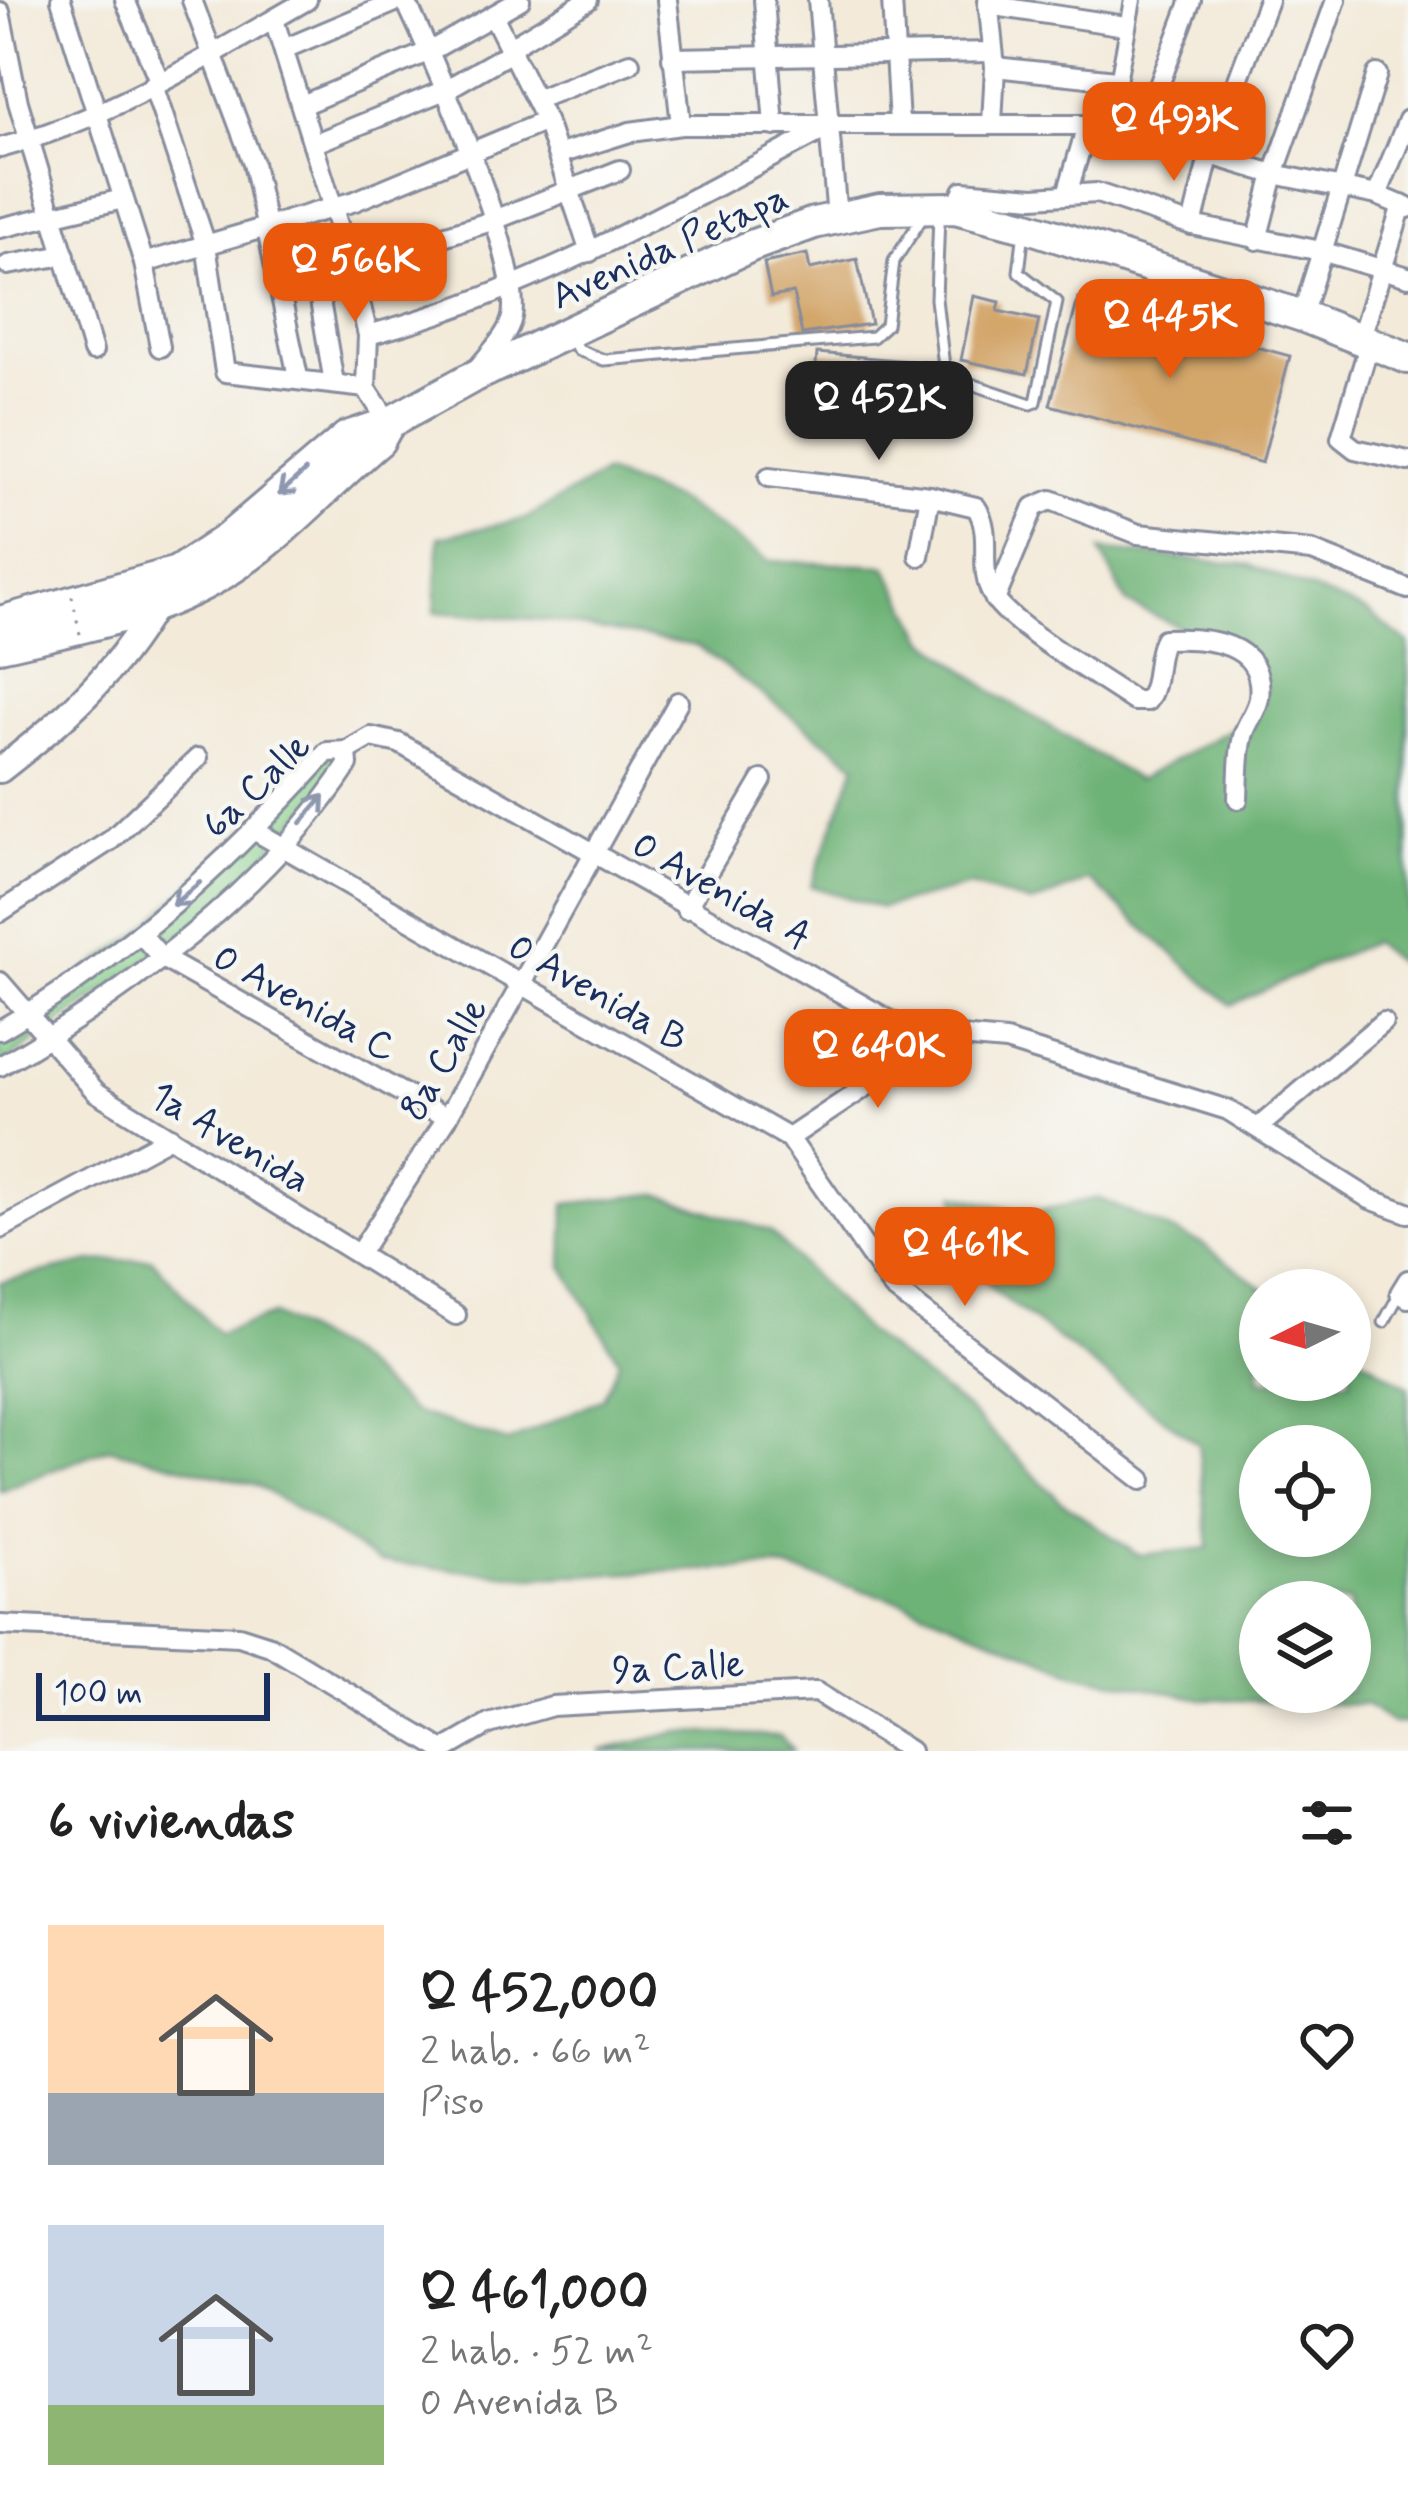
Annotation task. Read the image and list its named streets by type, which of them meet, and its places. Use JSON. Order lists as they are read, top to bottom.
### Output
{
  "streets": {
    "main road": ["Avenida Petapa"],
    "street": [
      "6a Calle",
      "0 Avenida A",
      "0 Avenida B",
      "0 Avenida C",
      "8a Calle",
      "1a Avenida",
      "9a Calle"
    ]
  },
  "crossings": [
    ["6a Calle", "0 Avenida A"],
    ["6a Calle", "0 Avenida B"],
    ["6a Calle", "0 Avenida C"],
    ["6a Calle", "1a Avenida"],
    ["0 Avenida A", "8a Calle"],
    ["0 Avenida B", "8a Calle"],
    ["0 Avenida C", "8a Calle"],
    ["8a Calle", "1a Avenida"]
  ],
  "scale_bar": "100 m",
  "north": "left",
  "page": {
    "price": [
      "Q 493K",
      "Q 566K",
      "Q 445K",
      "Q 452K",
      "Q 640K",
      "Q 461K"
    ],
    "scale": "100 m",
    "heading": "6 viviendas",
    "list": [
      {
        "name": "Q 452,000",
        "note": "2 hab. · 66 m² · Piso"
      },
      {
        "name": "Q 461,000",
        "note": "2 hab. · 52 m² · 0 Avenida B"
      }
    ]
  }
}
